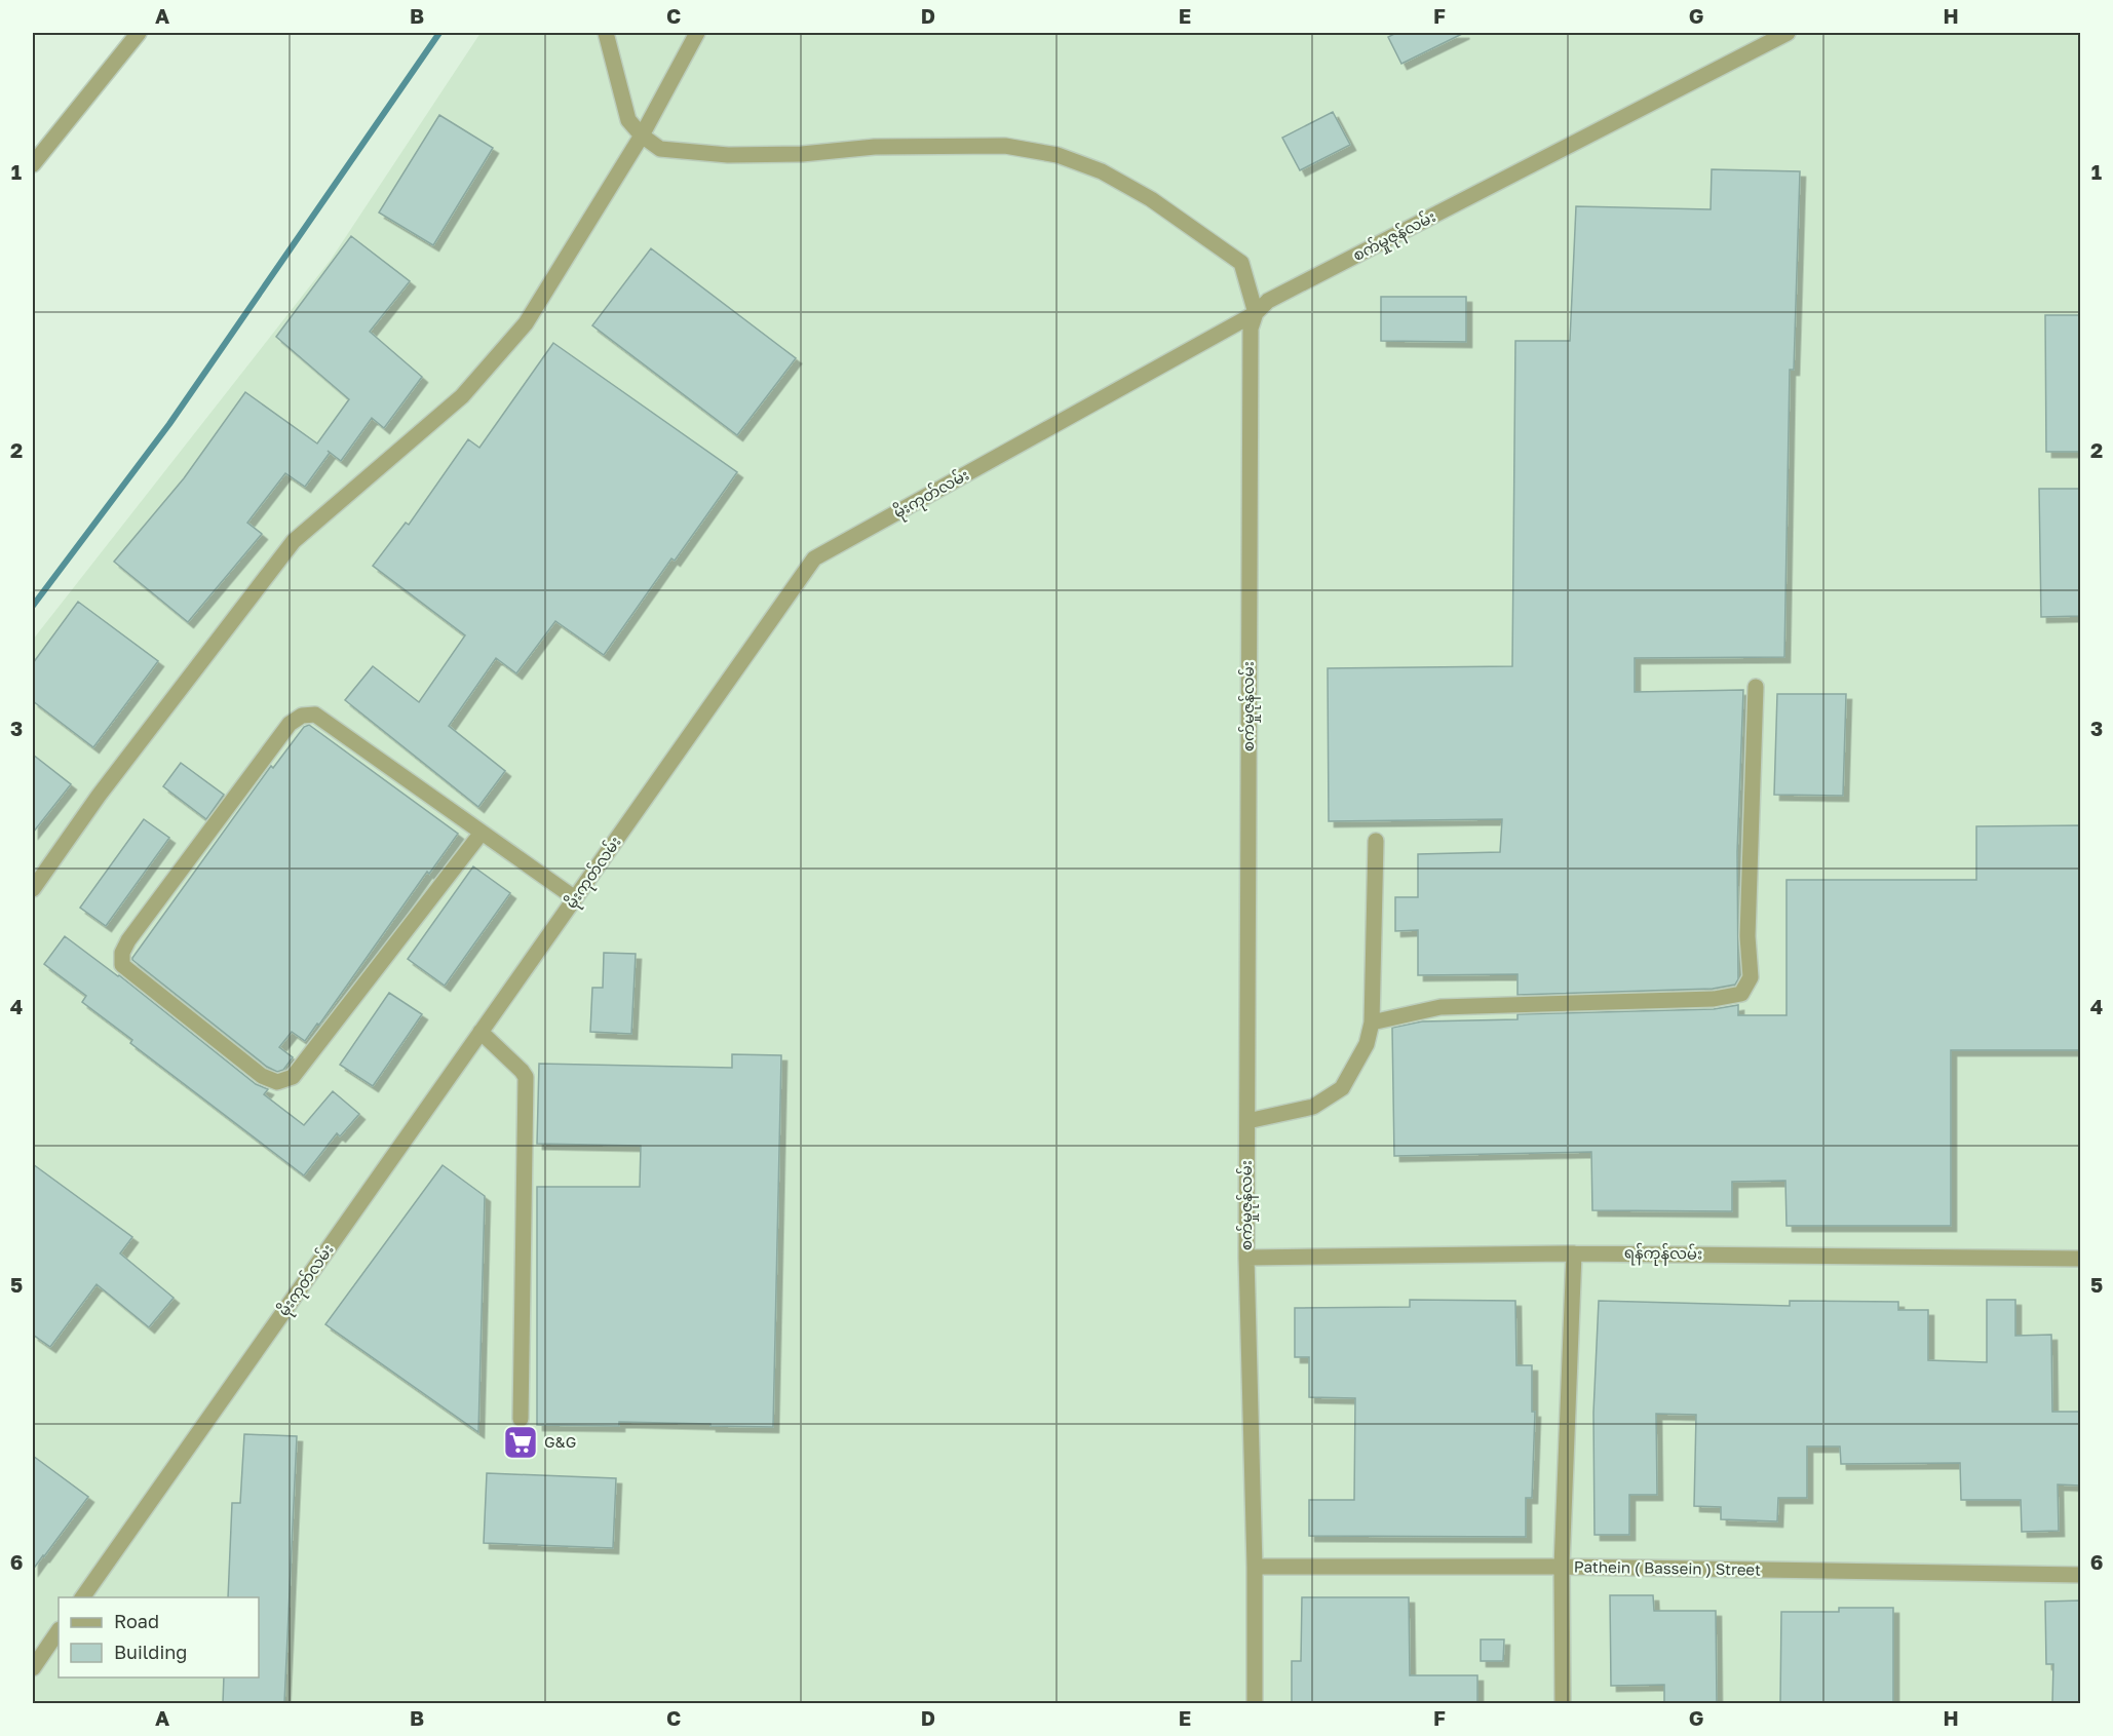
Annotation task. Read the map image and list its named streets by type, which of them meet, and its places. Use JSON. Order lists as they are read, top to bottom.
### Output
{
  "streets": {
    "street": [
      "စက်မှုဇုန်လမ်း",
      "မိုးကုတ်လမ်း",
      "ရန်ကုန်လမ်း",
      "Pathein ( Bassein ) Street"
    ]
  },
  "crossings": [
    ["စက်မှုဇုန်လမ်း", "မိုးကုတ်လမ်း"],
    ["စက်မှုဇုန်လမ်း", "ရန်ကုန်လမ်း"],
    ["စက်မှုဇုန်လမ်း", "Pathein ( Bassein ) Street"]
  ],
  "places": {
    "supermarket": ["G&G"]
  },
  "legend": ["Road", "Building"],
  "grid": {
    "columns": [
      "A",
      "B",
      "C",
      "D",
      "E",
      "F",
      "G",
      "H"
    ],
    "rows": [
      "1",
      "2",
      "3",
      "4",
      "5",
      "6"
    ]
  }
}
